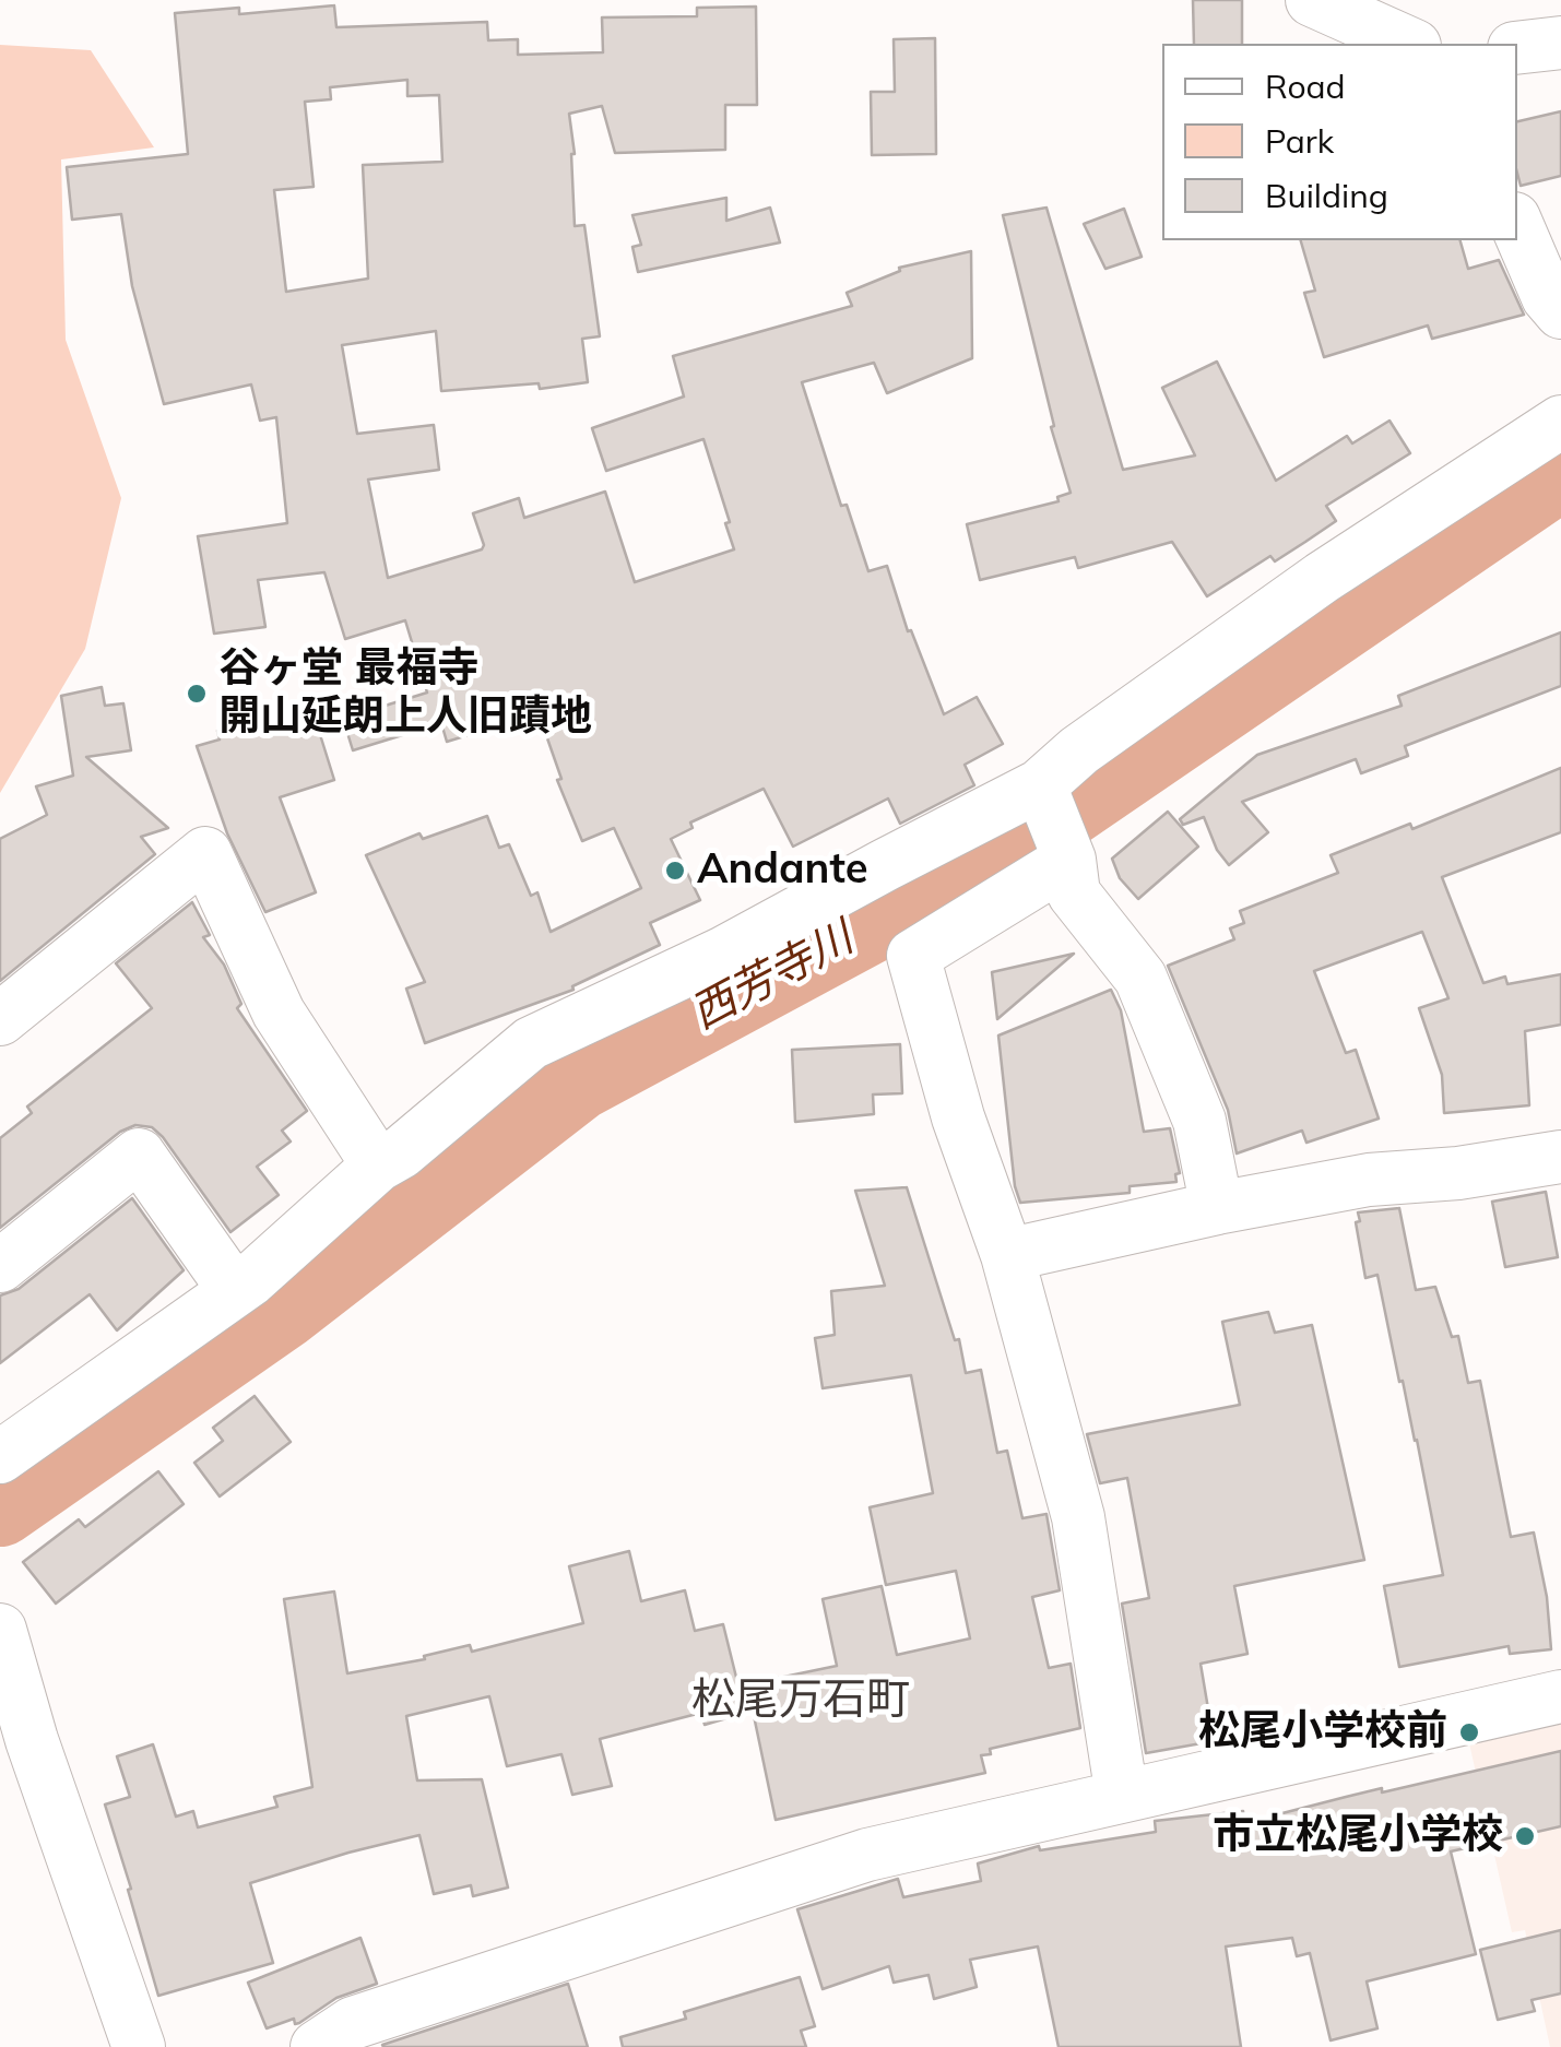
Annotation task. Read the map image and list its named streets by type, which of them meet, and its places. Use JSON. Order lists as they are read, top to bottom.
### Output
{
  "districts": ["松尾万石町"],
  "water": ["西芳寺川"],
  "places": [
    "谷ヶ堂 最福寺 開山延朗上人旧蹟地",
    "Andante",
    "松尾小学校前",
    "市立松尾小学校"
  ],
  "legend": ["Road", "Park", "Building"]
}
